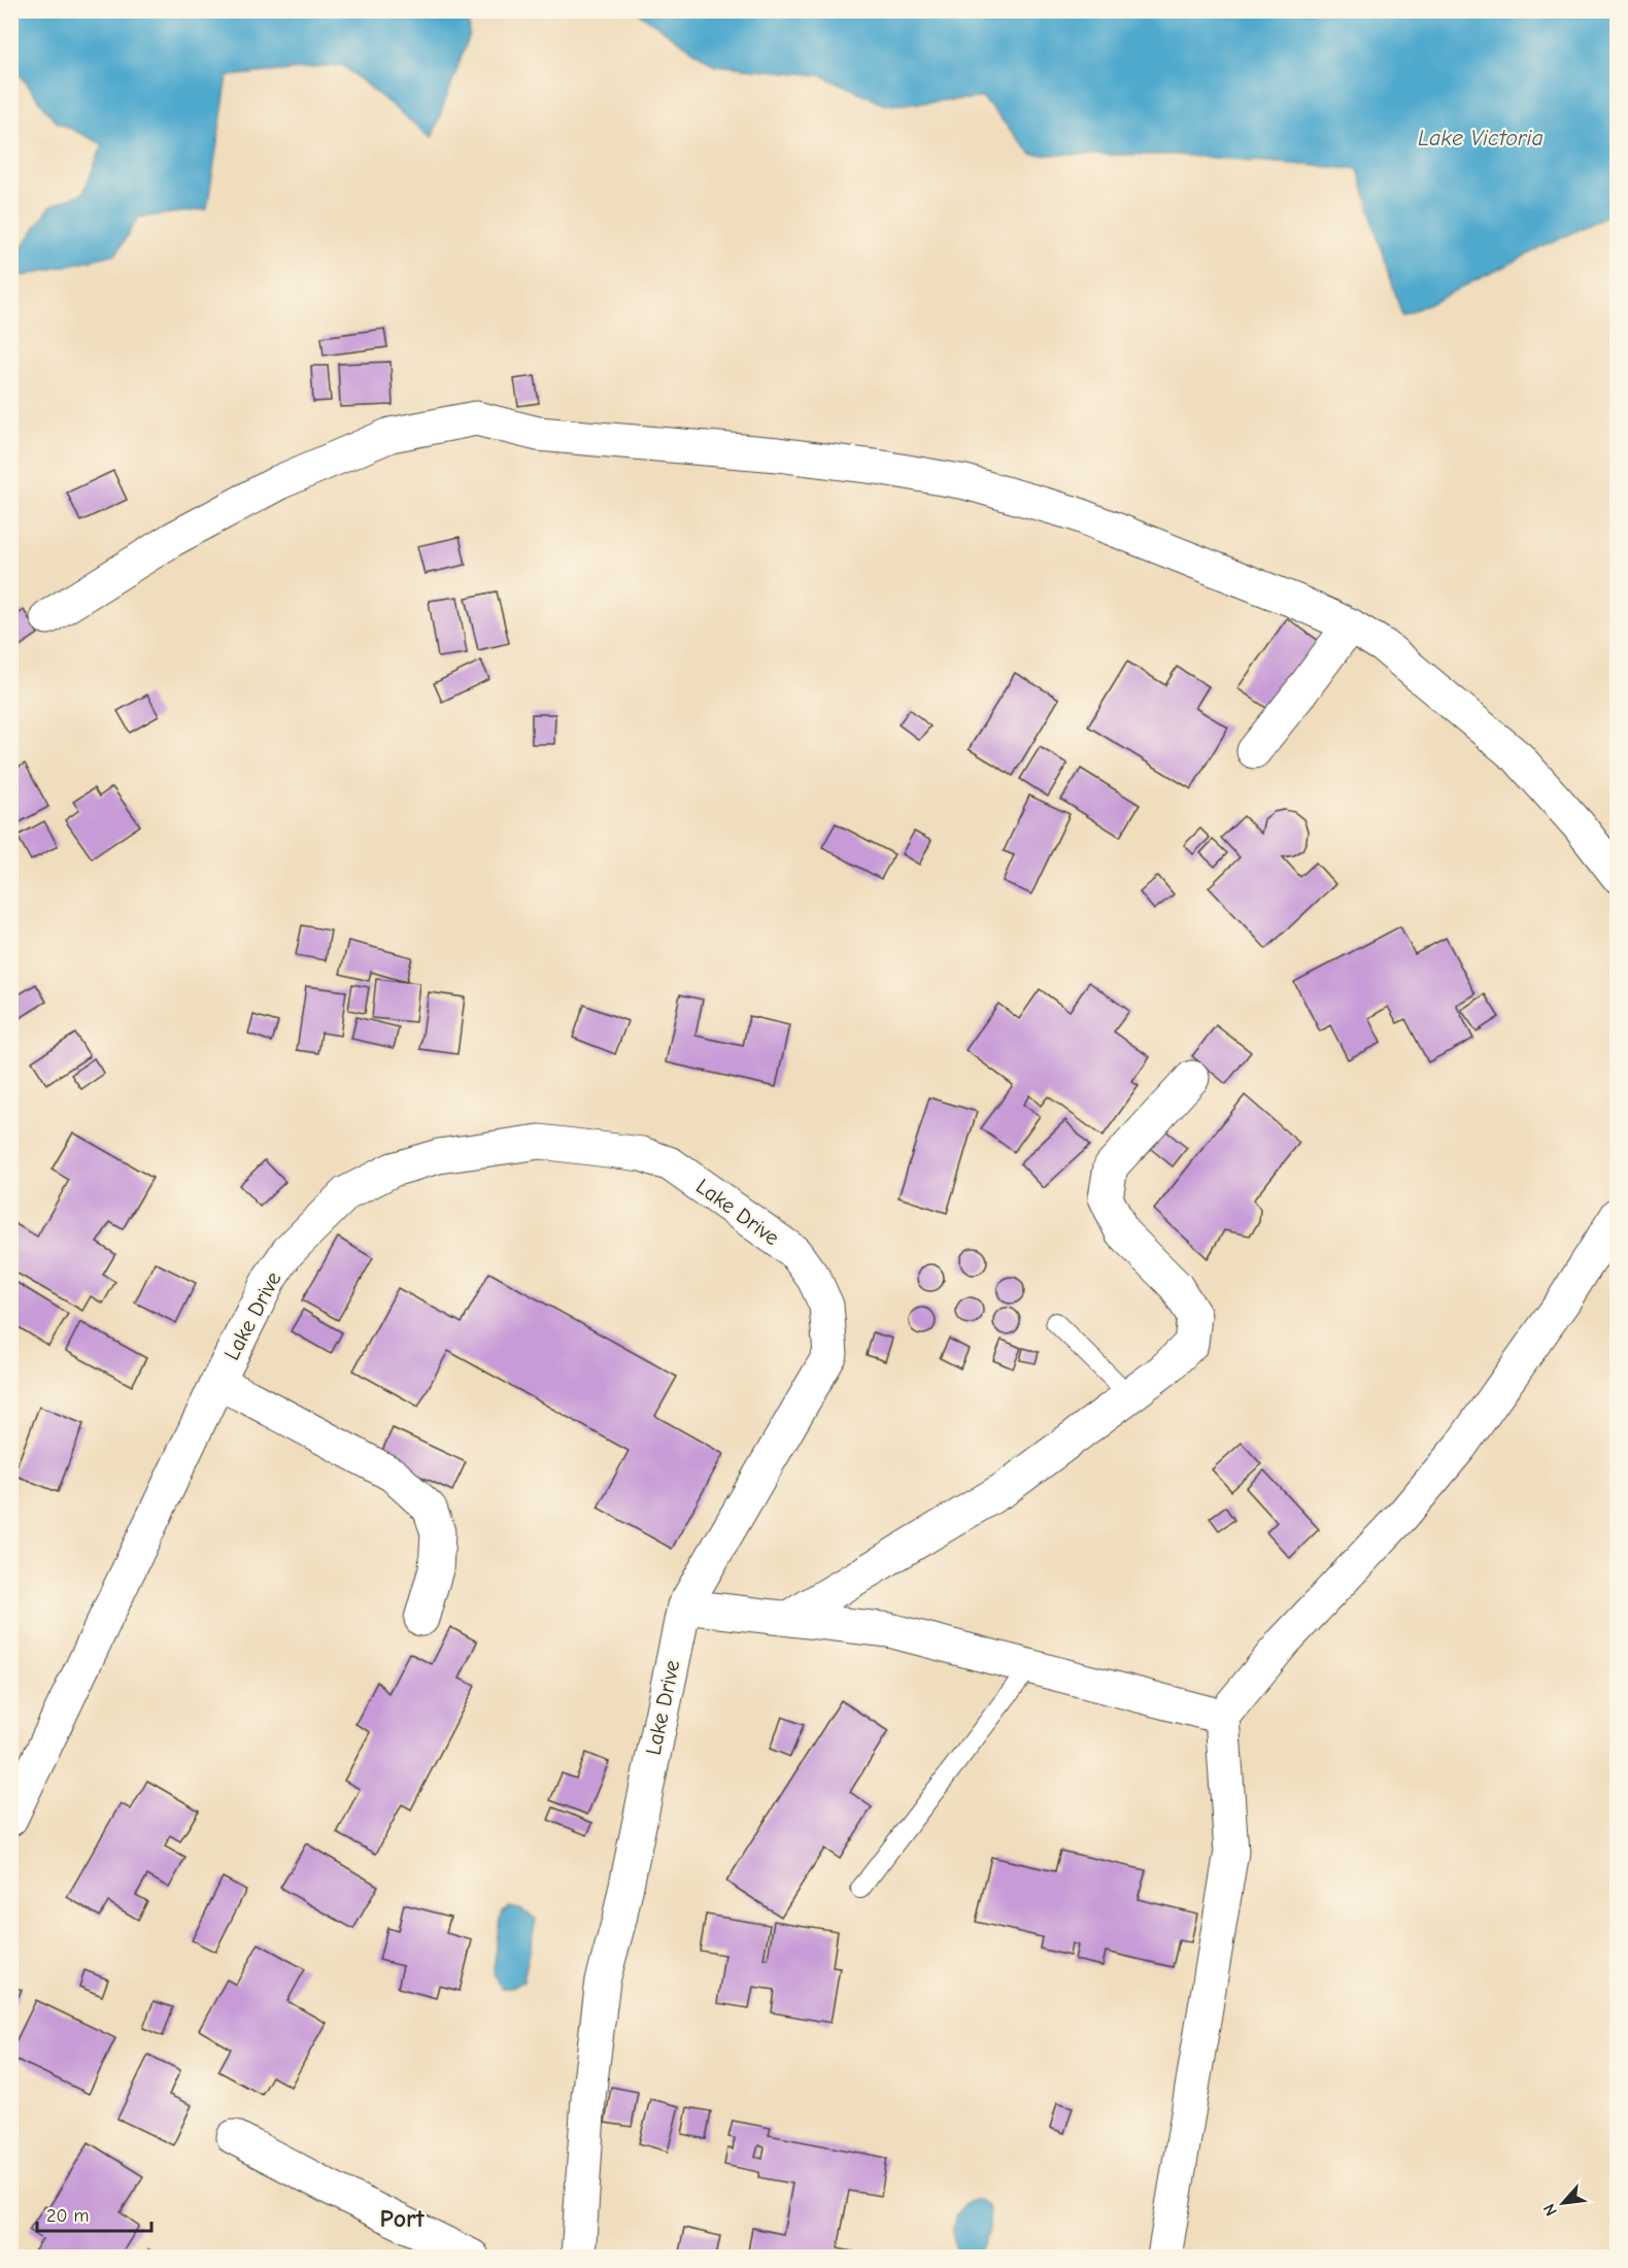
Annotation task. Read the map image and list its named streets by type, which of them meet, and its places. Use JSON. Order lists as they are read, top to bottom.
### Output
{
  "streets": {
    "street": ["Lake Drive"]
  },
  "districts": ["Port"],
  "water": ["Lake Victoria"],
  "scale_bar": "20 m",
  "north": "bottom left"
}
